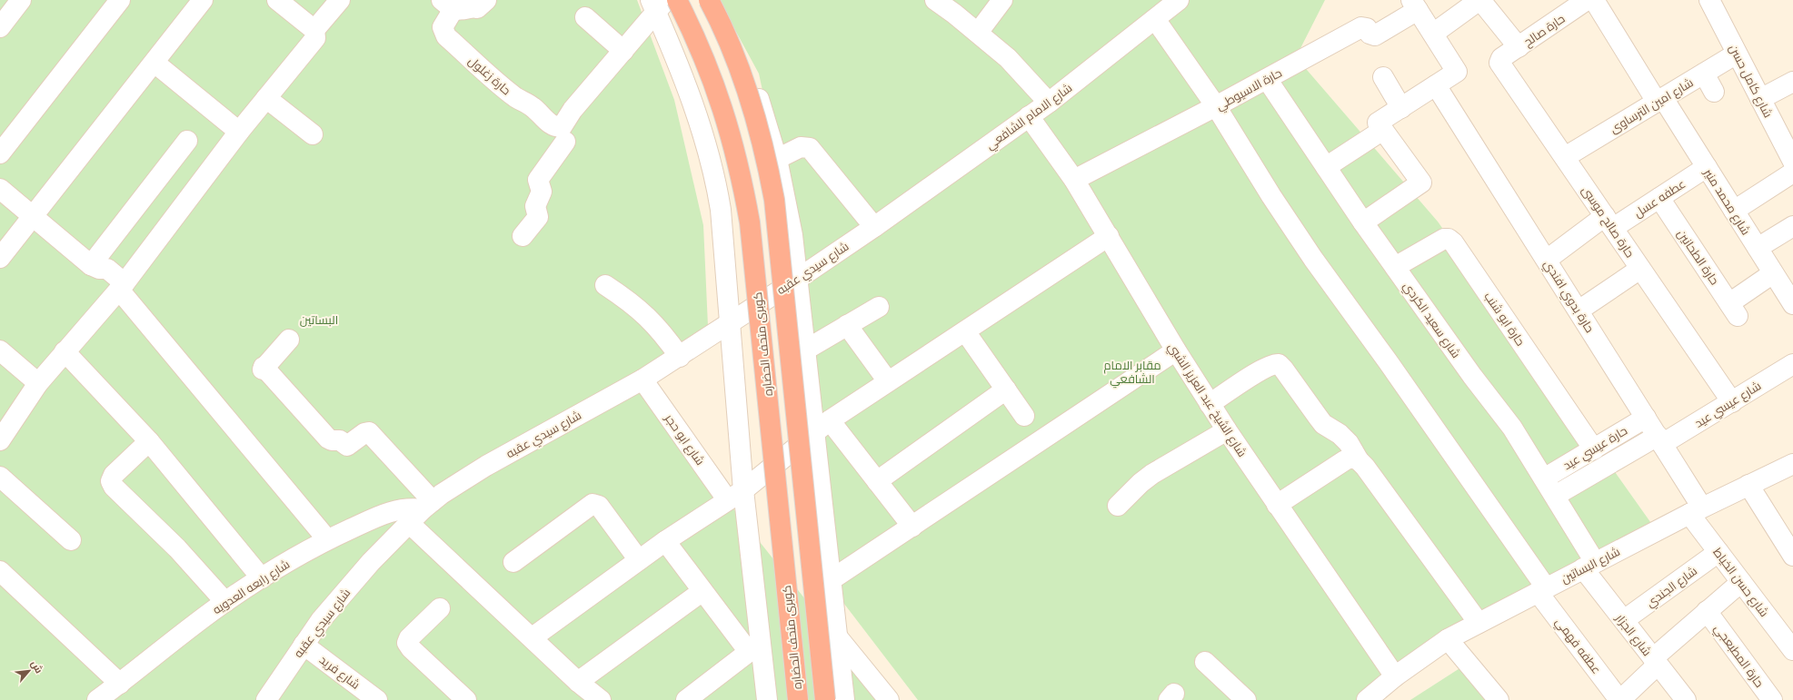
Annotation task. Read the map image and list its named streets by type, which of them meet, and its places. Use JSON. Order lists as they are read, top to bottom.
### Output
{
  "streets": {
    "highway": ["كوبرى متحف الحضاره"],
    "street": [
      "حارة صالح",
      "حارة زغلول",
      "شارع كامل حسن",
      "حارة الاسيوطي",
      "شارع امين الترساوى",
      "شارع الامام الشافعي",
      "عطفه عسل",
      "شارع محمد منير",
      "حارة صالح موسى",
      "حارة الطحانين",
      "شارع سيدي عقبه",
      "حارة بدوي افندي",
      "حارة ابو شنب",
      "شارع سعيد الكردي",
      "شارع الشيخ عبد العزيز الشبي",
      "شارع عيسي عيد",
      "شارع ابو حجر",
      "حارة عيسي عيد",
      "شارع البساتين",
      "شارع حسن الخياط",
      "شارع رابعه العدويه",
      "شارع الجندي",
      "شارع الجزار",
      "عطفه فهمي",
      "حارة المطبعجي",
      "شارع فريد"
    ]
  },
  "crossings": [
    ["حارة صالح", "حارة صالح موسى"],
    ["شارع كامل حسن", "شارع امين الترساوى"],
    ["حارة الاسيوطي", "شارع سعيد الكردي"],
    ["حارة الاسيوطي", "شارع الشيخ عبد العزيز الشبي"],
    ["حارة الاسيوطي", "عطفه فهمي"],
    ["شارع امين الترساوى", "شارع محمد منير"],
    ["شارع امين الترساوى", "حارة صالح موسى"],
    ["شارع الامام الشافعي", "شارع سيدي عقبه"],
    ["شارع الامام الشافعي", "شارع الشيخ عبد العزيز الشبي"],
    ["شارع الامام الشافعي", "عطفه فهمي"],
    ["عطفه عسل", "شارع محمد منير"],
    ["عطفه عسل", "حارة صالح موسى"],
    ["عطفه عسل", "حارة الطحانين"],
    ["عطفه عسل", "حارة بدوي افندي"],
    ["شارع محمد منير", "حارة الطحانين"],
    ["حارة صالح موسى", "شارع عيسي عيد"],
    ["شارع سيدي عقبه", "شارع ابو حجر"],
    ["شارع سيدي عقبه", "شارع رابعه العدويه"],
    ["شارع سيدي عقبه", "شارع فريد"],
    ["حارة بدوي افندي", "شارع عيسي عيد"],
    ["حارة بدوي افندي", "حارة عيسي عيد"],
    ["حارة بدوي افندي", "شارع البساتين"],
    ["حارة بدوي افندي", "شارع حسن الخياط"],
    ["حارة ابو شنب", "شارع سعيد الكردي"],
    ["حارة ابو شنب", "حارة عيسي عيد"],
    ["شارع سعيد الكردي", "شارع عيسي عيد"],
    ["شارع سعيد الكردي", "حارة عيسي عيد"],
    ["شارع سعيد الكردي", "شارع البساتين"],
    ["شارع سعيد الكردي", "شارع الجزار"],
    ["شارع الشيخ عبد العزيز الشبي", "شارع البساتين"],
    ["شارع البساتين", "شارع حسن الخياط"],
    ["شارع البساتين", "شارع الجزار"],
    ["شارع البساتين", "عطفه فهمي"],
    ["شارع حسن الخياط", "شارع الجندي"],
    ["شارع الجندي", "شارع الجزار"]
  ],
  "parks": ["البساتين", "مقابر الامام الشافعي"],
  "north": "top right"
}
